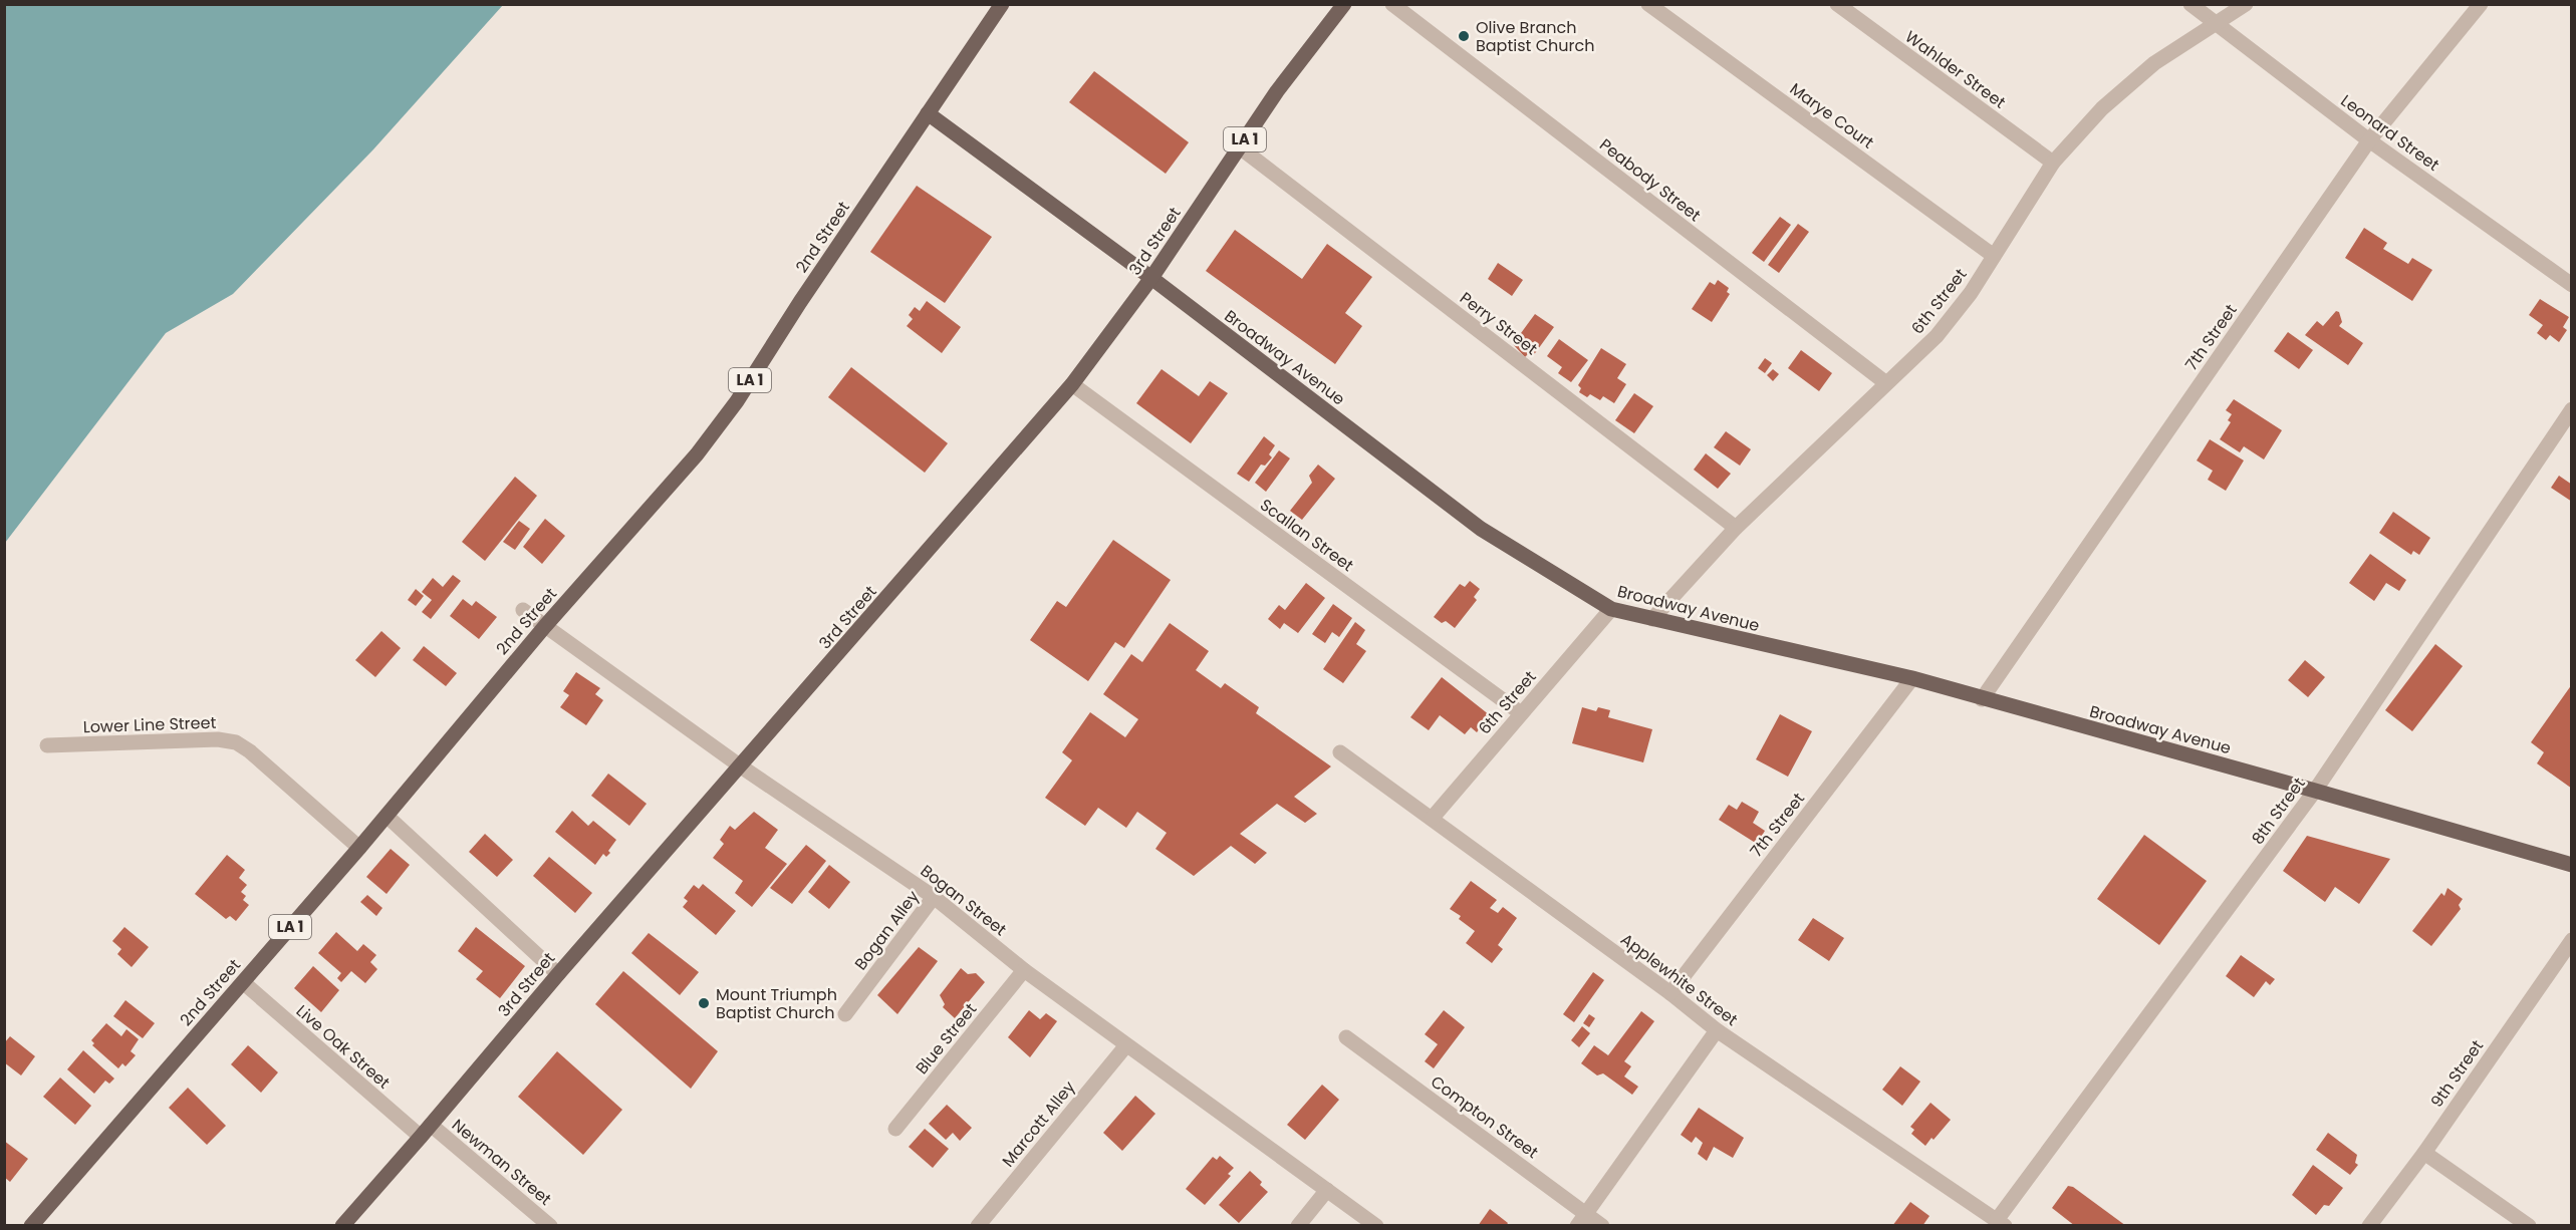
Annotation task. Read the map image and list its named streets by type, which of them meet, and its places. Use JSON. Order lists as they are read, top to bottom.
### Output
{
  "streets": {
    "main road": [
      "LA 1",
      "2nd Street",
      "3rd Street",
      "Broadway Avenue"
    ],
    "street": [
      "Wahlder Street",
      "Marye Court",
      "Leonard Street",
      "Peabody Street",
      "6th Street",
      "Perry Street",
      "7th Street",
      "Scallan Street",
      "Lower Line Street",
      "8th Street",
      "Bogan Street",
      "Bogan Alley",
      "Applewhite Street",
      "Blue Street",
      "Live Oak Street",
      "9th Street",
      "Compton Street",
      "Marcott Alley",
      "Newman Street"
    ]
  },
  "crossings": [
    ["Wahlder Street", "6th Street"],
    ["Marye Court", "6th Street"],
    ["Leonard Street", "6th Street"],
    ["Leonard Street", "7th Street"],
    ["Peabody Street", "6th Street"],
    ["2nd Street", "Broadway Avenue"],
    ["2nd Street", "Lower Line Street"],
    ["2nd Street", "Bogan Street"],
    ["2nd Street", "Live Oak Street"],
    ["3rd Street", "Perry Street"],
    ["3rd Street", "Broadway Avenue"],
    ["3rd Street", "Scallan Street"],
    ["3rd Street", "Bogan Street"],
    ["3rd Street", "Live Oak Street"],
    ["3rd Street", "Newman Street"],
    ["6th Street", "Perry Street"],
    ["6th Street", "Broadway Avenue"],
    ["6th Street", "Scallan Street"],
    ["6th Street", "Applewhite Street"],
    ["7th Street", "Broadway Avenue"],
    ["7th Street", "Applewhite Street"],
    ["Broadway Avenue", "8th Street"],
    ["8th Street", "Applewhite Street"],
    ["Bogan Street", "Bogan Alley"],
    ["Bogan Street", "Blue Street"],
    ["Bogan Street", "Marcott Alley"],
    ["Live Oak Street", "Newman Street"]
  ],
  "places": ["Olive Branch Baptist Church", "Mount Triumph Baptist Church"]
}
